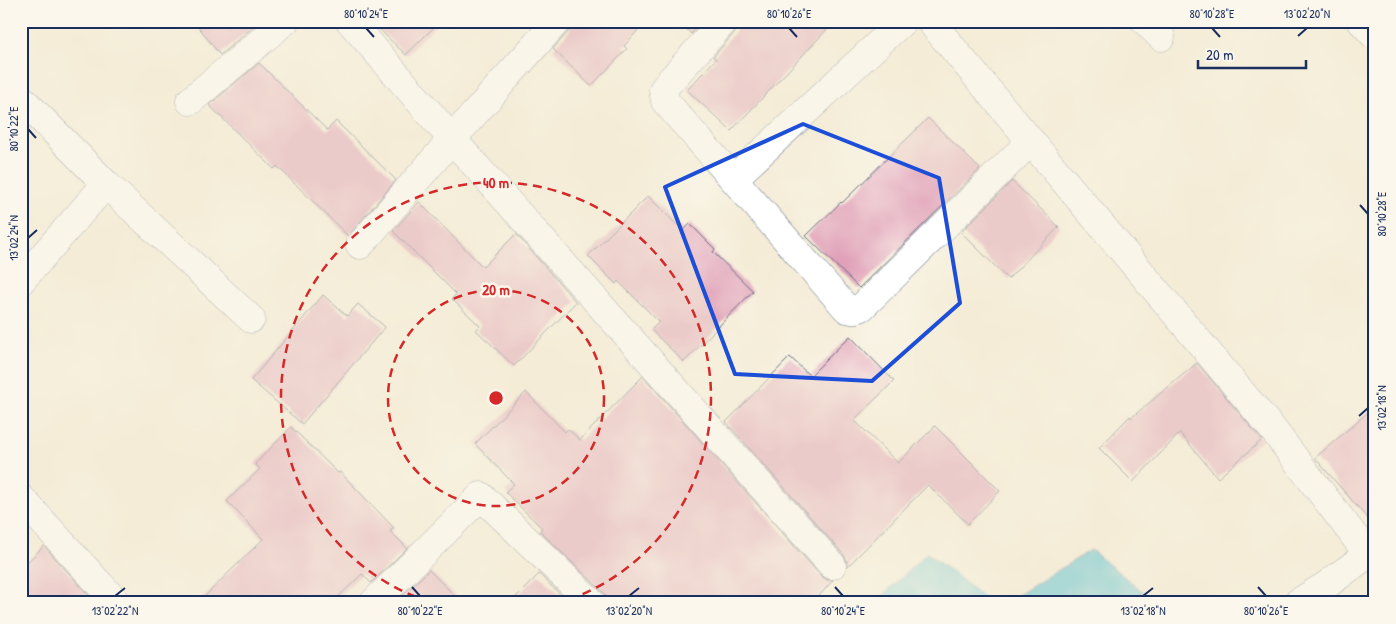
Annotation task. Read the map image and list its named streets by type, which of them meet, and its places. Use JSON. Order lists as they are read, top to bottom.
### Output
{
  "scale_bar": "20 m",
  "coordinates": [
    "80°10'24\"E",
    "80°10'26\"E",
    "80°10'28\"E",
    "13°02'20\"N",
    "80°10'22\"E",
    "13°02'24\"N",
    "13°02'18\"N",
    "13°02'22\"N"
  ],
  "rings": ["40 m", "20 m"]
}
